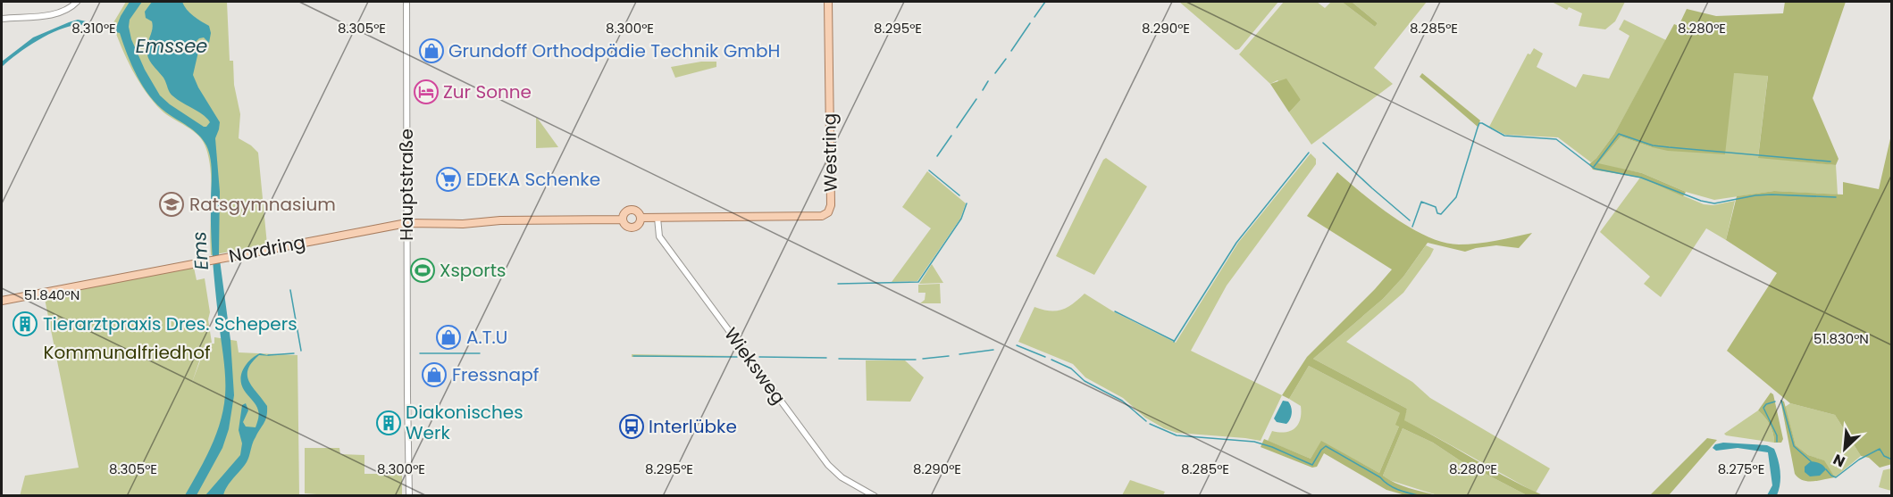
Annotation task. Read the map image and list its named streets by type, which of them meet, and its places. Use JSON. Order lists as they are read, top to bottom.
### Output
{
  "streets": {
    "main road": ["Westring", "Nordring"],
    "street": ["Hauptstraße", "Wieksweg"]
  },
  "crossings": [
    ["Westring", "Wieksweg"],
    ["Hauptstraße", "Nordring"]
  ],
  "water": ["Emssee", "Ems"],
  "parks": ["Kommunalfriedhof"],
  "places": {
    "shop": ["Grundoff Orthodpädie Technik GmbH", "A.T.U", "Fressnapf"],
    "hotel": ["Zur Sonne"],
    "supermarket": ["EDEKA Schenke"],
    "school or university": ["Ratsgymnasium"],
    "sports": ["Xsports"],
    "building": ["Tierarztpraxis Dres. Schepers", "Diakonisches Werk"],
    "bus stop": ["Interlübke"]
  },
  "north": "bottom left",
  "coordinates": [
    "8.280°E",
    "8.310°E",
    "8.305°E",
    "8.300°E",
    "8.295°E",
    "8.290°E",
    "8.285°E",
    "51.840°N",
    "51.830°N",
    "8.275°E"
  ]
}
